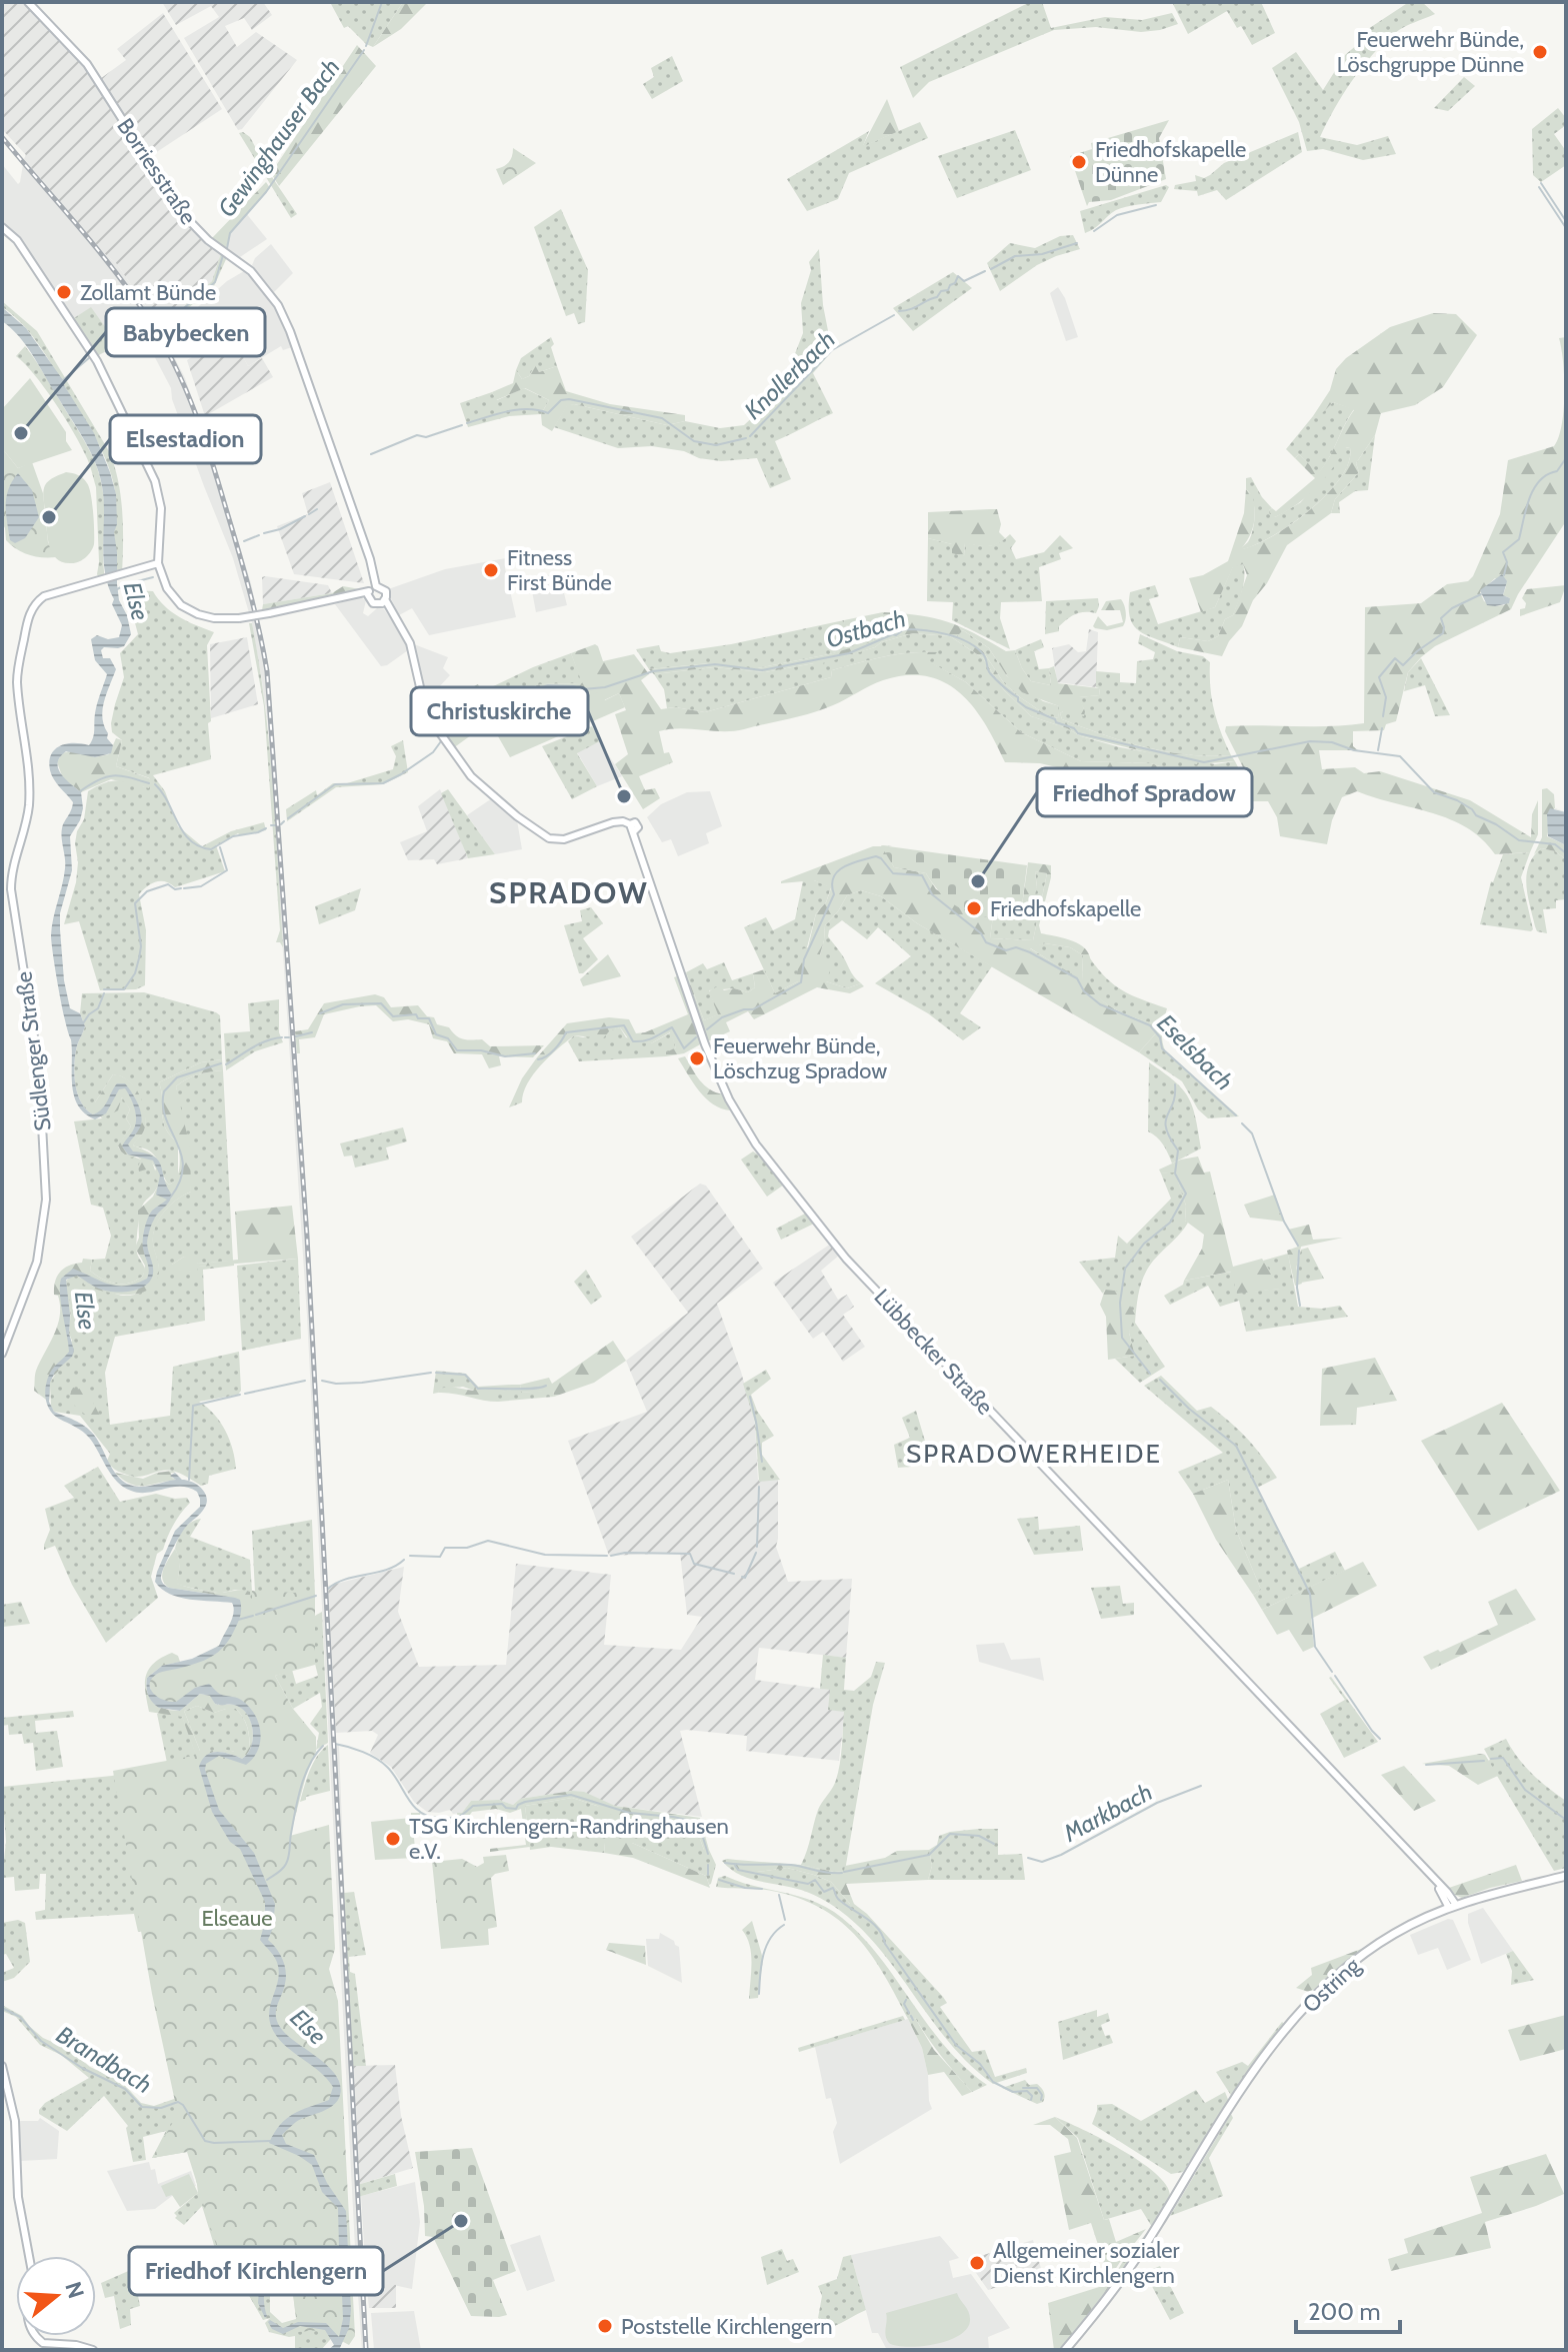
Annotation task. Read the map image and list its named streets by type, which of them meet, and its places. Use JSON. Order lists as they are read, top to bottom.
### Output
{
  "streets": {
    "main road": [
      "Borriesstraße",
      "Südlenger Straße",
      "Lübbecker Straße",
      "Ostring"
    ]
  },
  "crossings": [
    ["Borriesstraße", "Lübbecker Straße"],
    ["Lübbecker Straße", "Ostring"]
  ],
  "districts": ["SPRADOW", "SPRADOWERHEIDE"],
  "water": [
    "Gewinghauser Bach",
    "Knollerbach",
    "Else",
    "Ostbach",
    "Eselsbach",
    "Markbach",
    "Brandbach"
  ],
  "parks": ["Elseaue"],
  "places": [
    "Feuerwehr Bünde, Löschgruppe Dünne",
    "Friedhofskapelle Dünne",
    "Zollamt Bünde",
    "Babybecken",
    "Elsestadion",
    "Fitness First Bünde",
    "Christuskirche",
    "Friedhof Spradow",
    "Friedhofskapelle",
    "Feuerwehr Bünde, Löschzug Spradow",
    "TSG Kirchlengern-Randringhausen e.V.",
    "Friedhof Kirchlengern",
    "Allgemeiner sozialer Dienst Kirchlengern",
    "Poststelle Kirchlengern"
  ],
  "scale_bar": "200 m",
  "north": "right"
}
